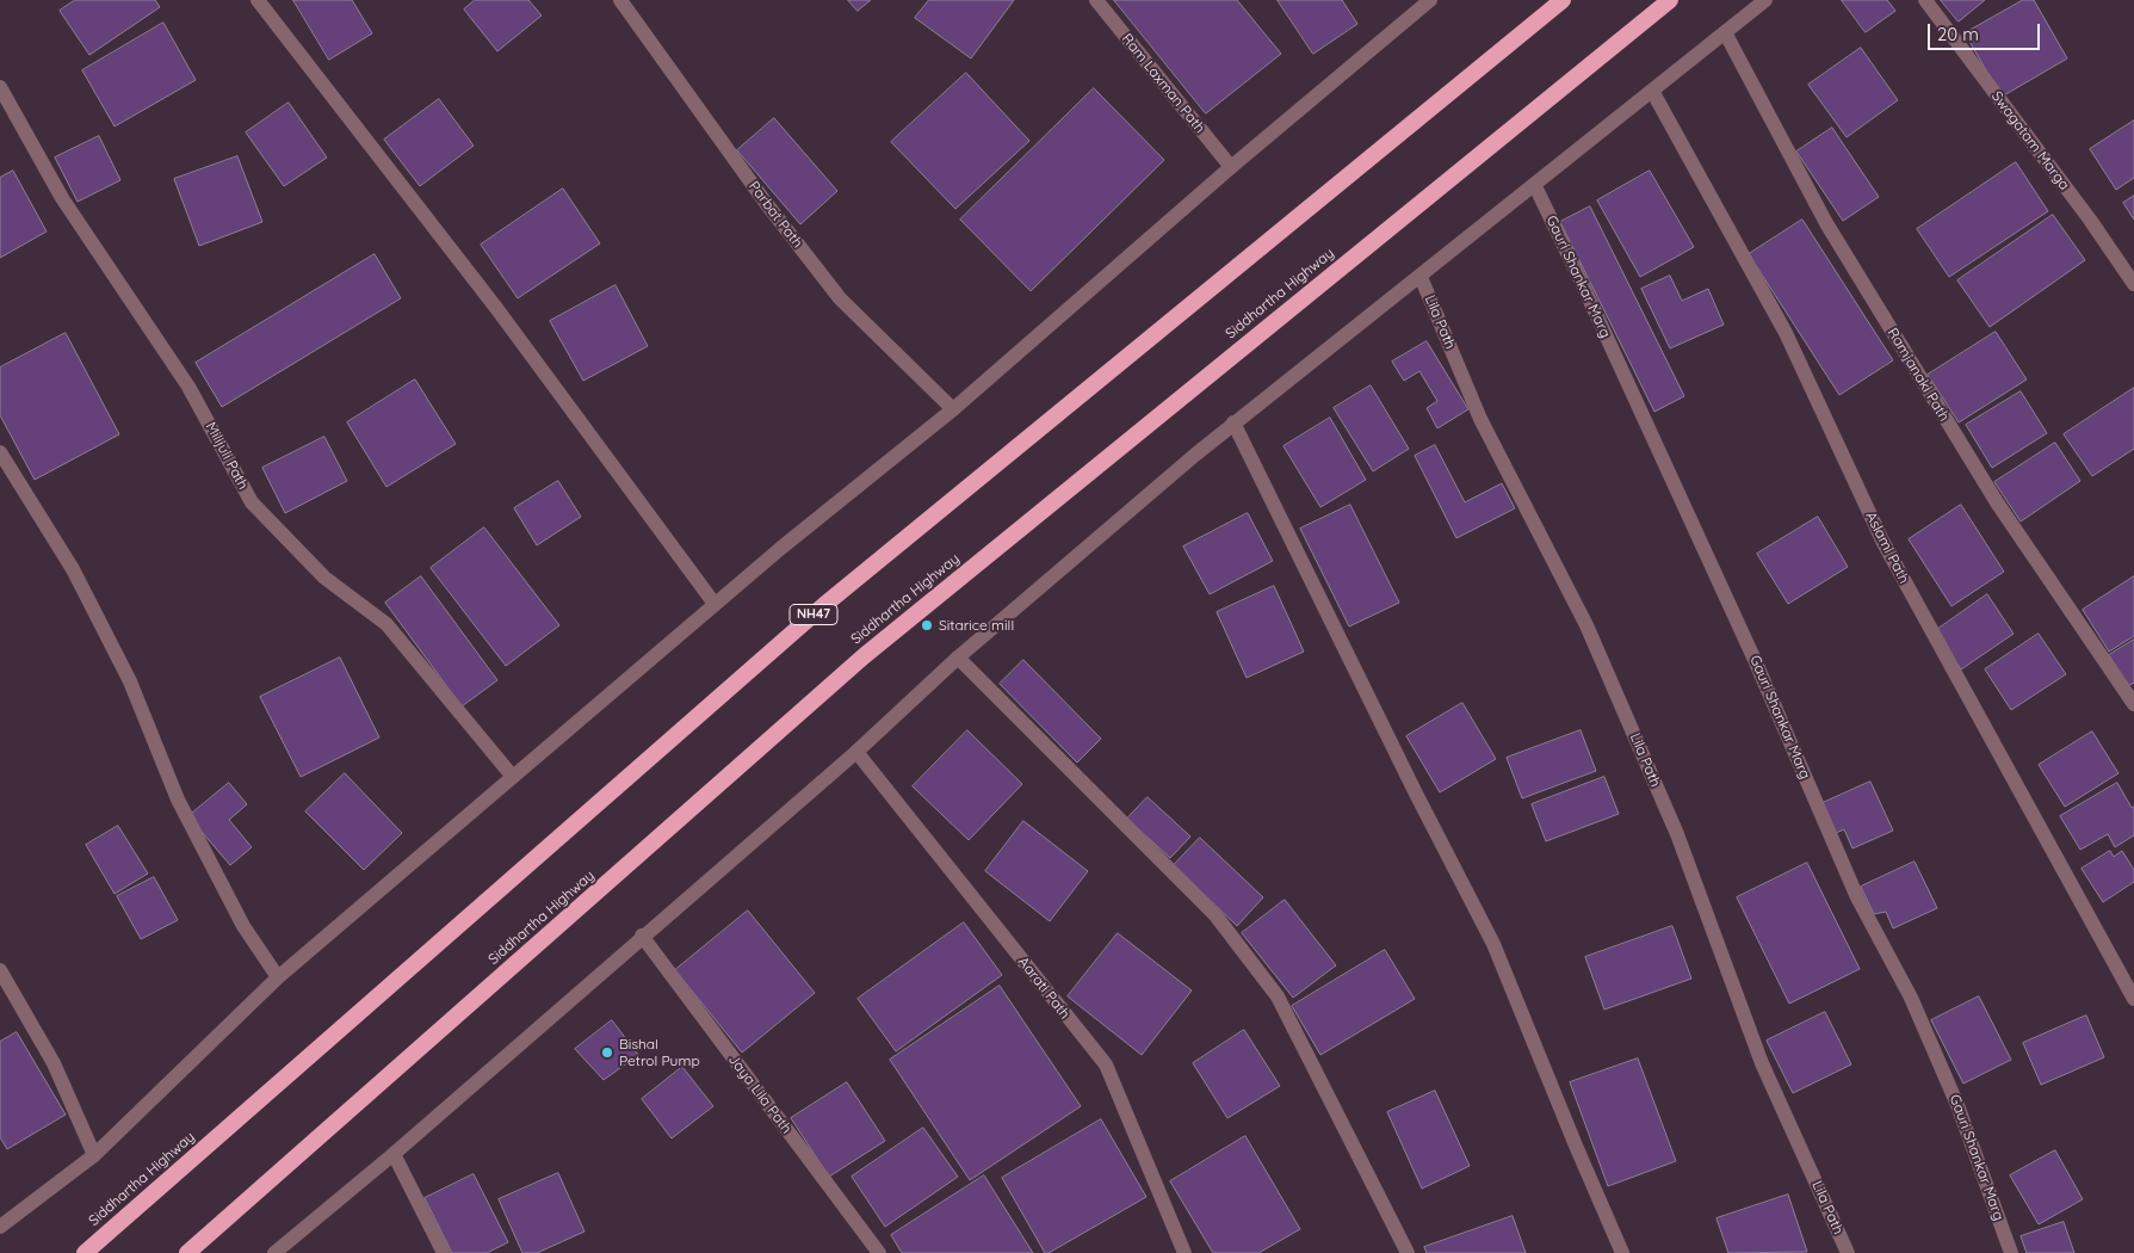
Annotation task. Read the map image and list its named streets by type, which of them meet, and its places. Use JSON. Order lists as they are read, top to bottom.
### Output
{
  "streets": {
    "highway": ["Siddhartha Highway", "NH47"],
    "street": [
      "Ram Laxman Path",
      "Swagatam Marga",
      "Parbat Path",
      "Gauri Shankar Marg",
      "Lila Path",
      "Ramjanaki Path",
      "Milijuli Path",
      "Aslami Path",
      "Aarati Path",
      "Jaya Lila Path"
    ]
  },
  "places": ["Sitarice mill", "Bishal Petrol Pump"],
  "scale_bar": "20 m"
}
